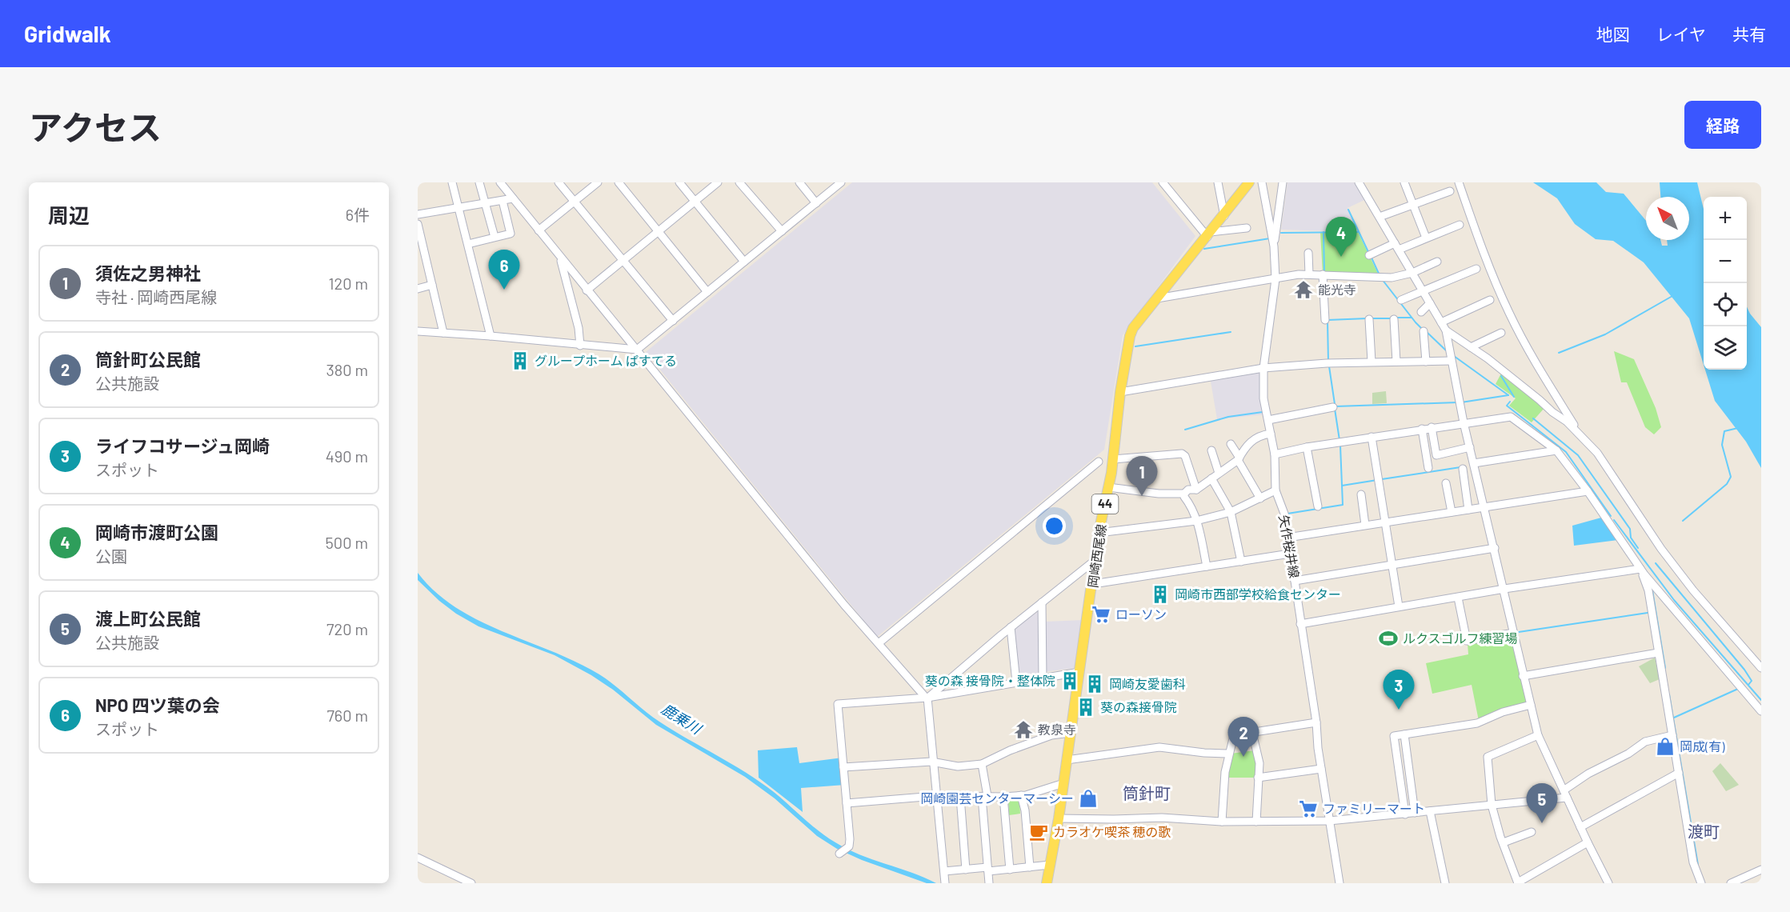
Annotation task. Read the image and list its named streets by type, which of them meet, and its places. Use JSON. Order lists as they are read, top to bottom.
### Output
{
  "streets": {
    "main road": ["44", "岡崎西尾線"],
    "street": ["矢作桜井線"]
  },
  "districts": ["筒針町", "渡町"],
  "water": ["鹿乗川"],
  "places": {
    "temple": ["能光寺", "教泉寺"],
    "building": [
      "グループホーム ぱすてる",
      "岡崎市西部学校給食センター",
      "葵の森 接骨院・整体院",
      "岡崎友愛歯科",
      "葵の森接骨院"
    ],
    "supermarket": ["ローソン", "ファミリーマート"],
    "sports": ["ルクスゴルフ練習場"],
    "shop": ["岡成(有)", "岡崎園芸センターマーシー"],
    "cafe": ["カラオケ喫茶 穂の歌"]
  },
  "north": "top left",
  "page": {
    "header": "Gridwalk",
    "nav": ["地図", "レイヤ", "共有"],
    "title": "アクセス",
    "buttons": "経路",
    "heading": ["周辺", "6件"],
    "map_buttons": ["+", "−"],
    "pins": [
      "4",
      "6",
      "1",
      "3",
      "2",
      "5"
    ],
    "list": [
      {
        "mark": "1",
        "name": "須佐之男神社",
        "note": "寺社 · 岡崎西尾線",
        "value": "120 m"
      },
      {
        "mark": "2",
        "name": "筒針町公民館",
        "note": "公共施設",
        "value": "380 m"
      },
      {
        "mark": "3",
        "name": "ライフコサージュ岡崎",
        "note": "スポット",
        "value": "490 m"
      },
      {
        "mark": "4",
        "name": "岡崎市渡町公園",
        "note": "公園",
        "value": "500 m"
      },
      {
        "mark": "5",
        "name": "渡上町公民館",
        "note": "公共施設",
        "value": "720 m"
      },
      {
        "mark": "6",
        "name": "NPO 四ツ葉の会",
        "note": "スポット",
        "value": "760 m"
      }
    ]
  }
}
